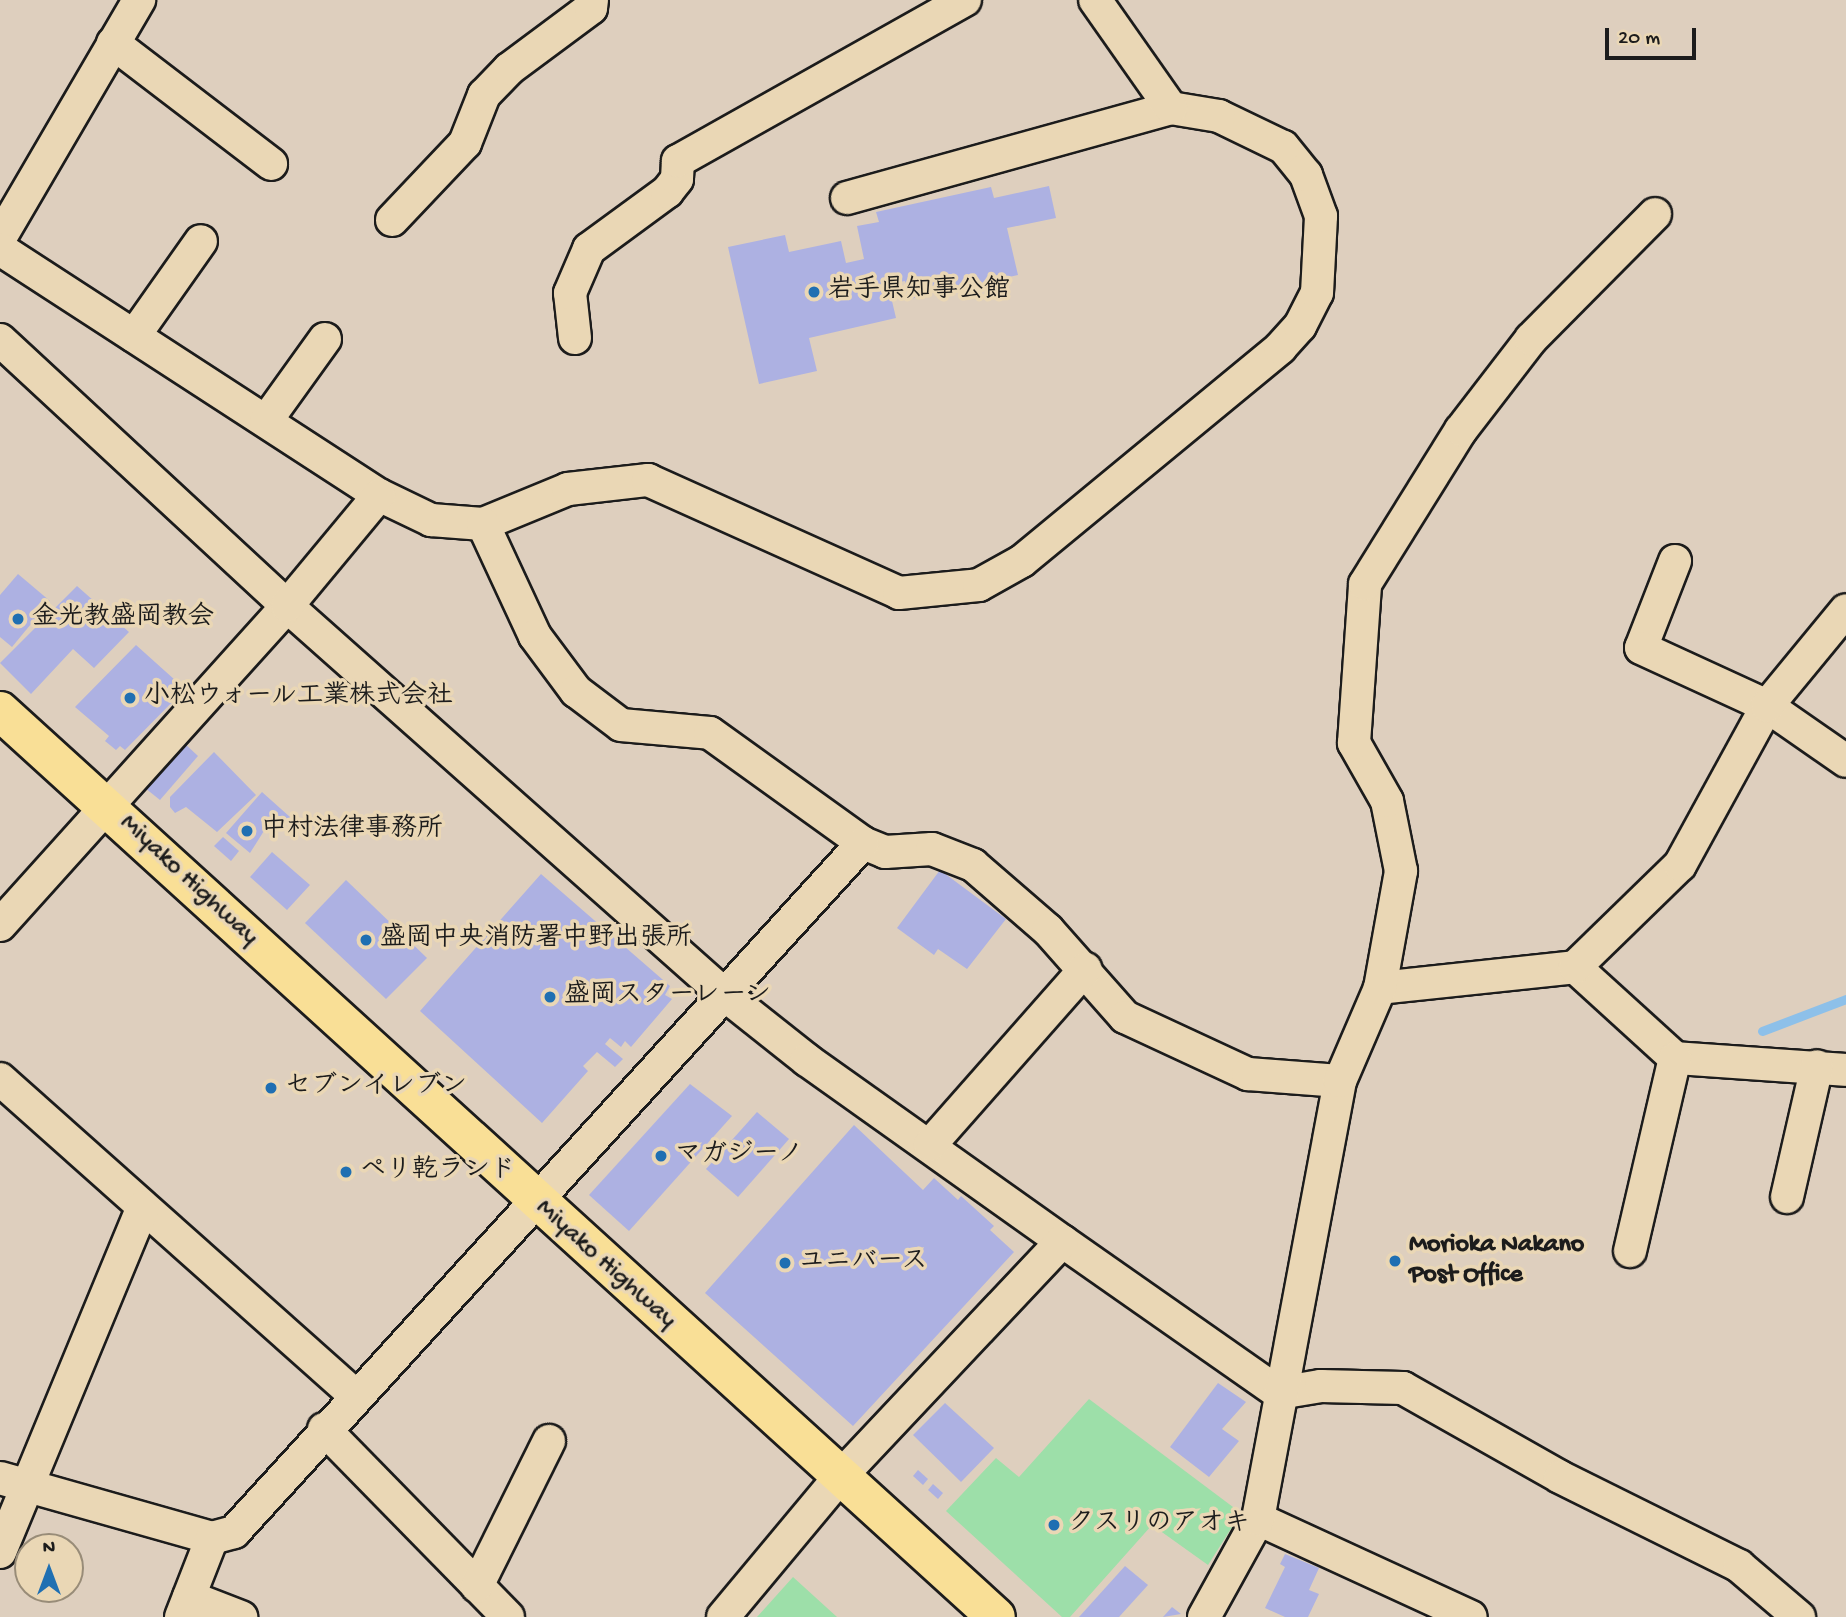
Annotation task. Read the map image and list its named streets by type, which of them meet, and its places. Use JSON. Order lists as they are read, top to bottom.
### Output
{
  "streets": {
    "highway": ["Miyako Highway"]
  },
  "places": [
    "岩手県知事公館",
    "金光教盛岡教会",
    "小松ウォール工業株式会社",
    "中村法律事務所",
    "盛岡中央消防署中野出張所",
    "盛岡スターレーン",
    "セブンイレブン",
    "マガジーノ",
    "ペリ乾ランド",
    "Morioka Nakano Post Office",
    "ユニバース",
    "クスリのアオキ"
  ],
  "scale_bar": "20 m",
  "north": "top"
}
